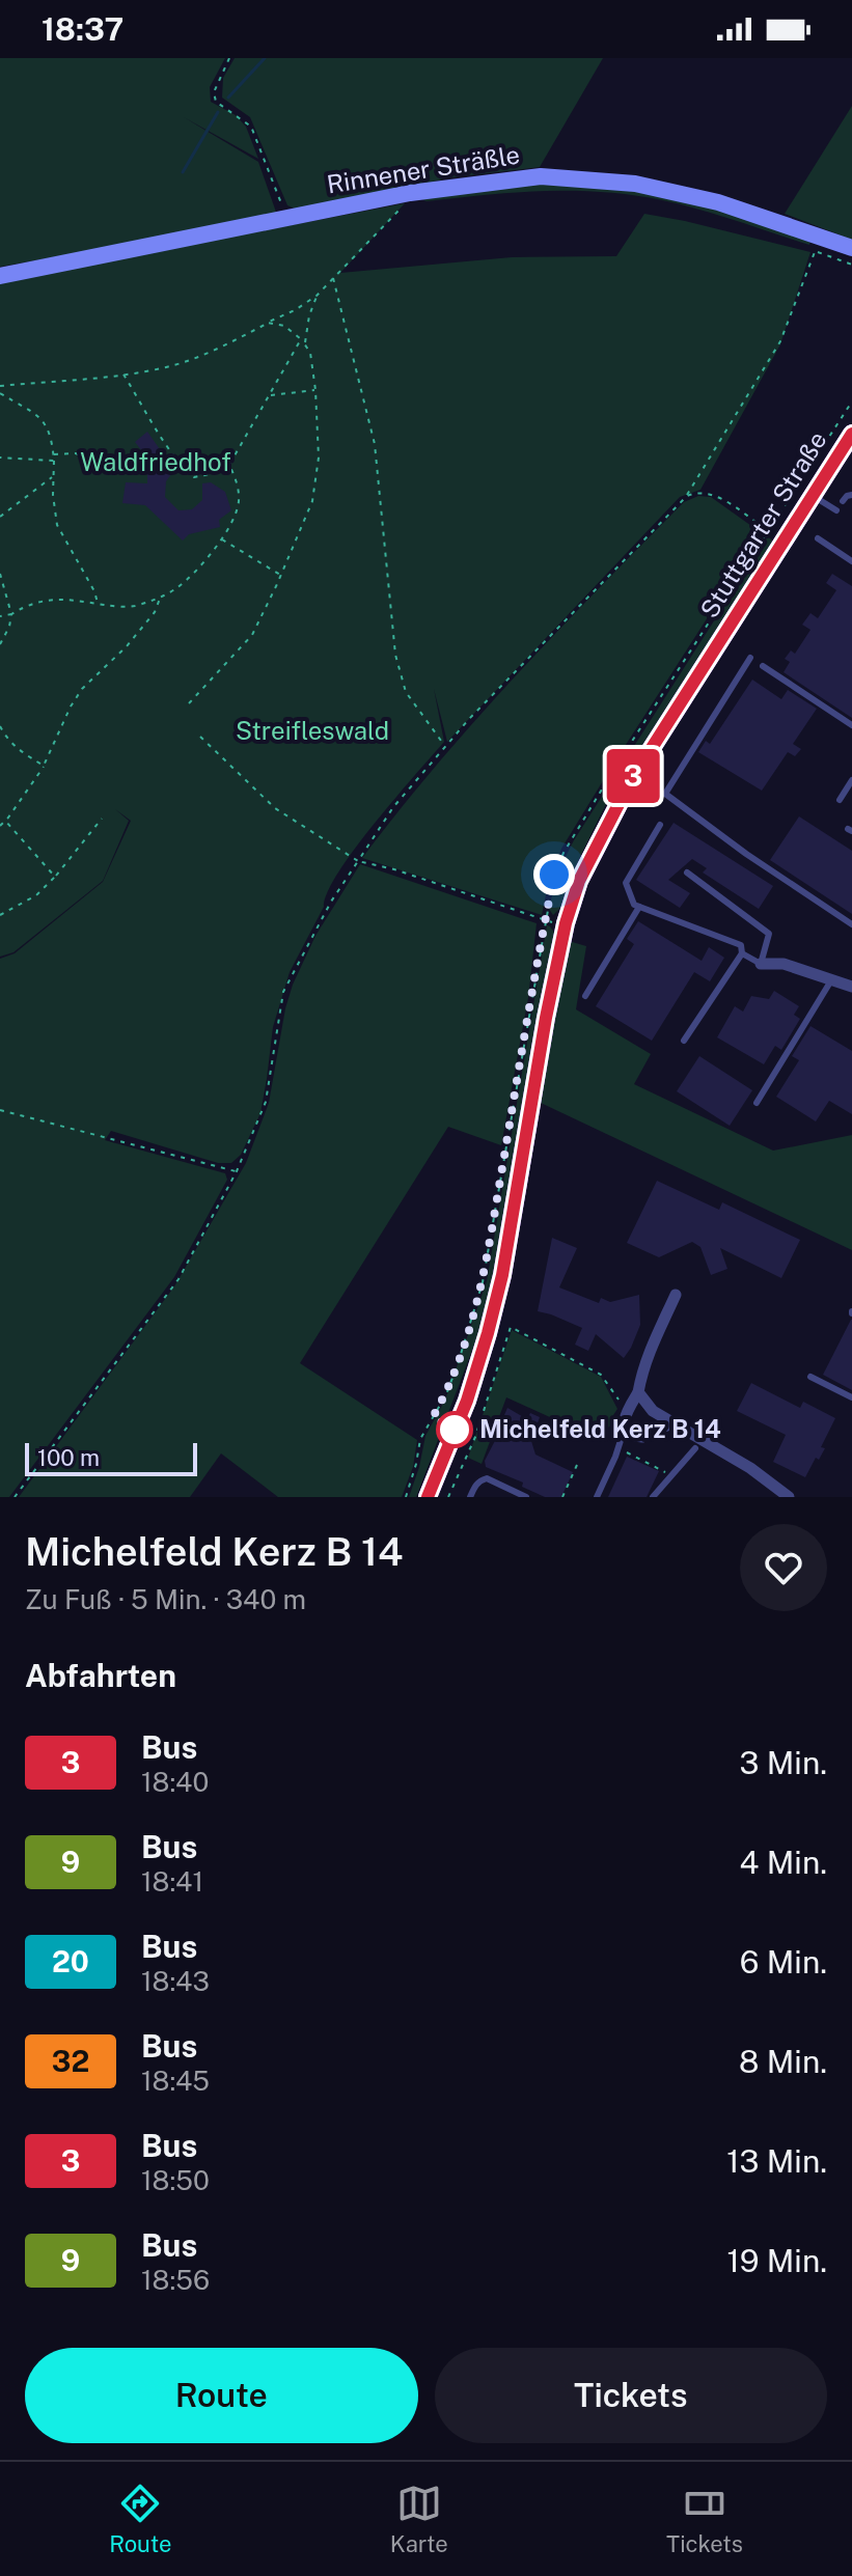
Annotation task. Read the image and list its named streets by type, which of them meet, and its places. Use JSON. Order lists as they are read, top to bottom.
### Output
{
  "streets": {
    "main road": ["Stuttgarter Straße"],
    "street": ["Rinnener Sträßle"]
  },
  "parks": ["Waldfriedhof", "Streifleswald"],
  "places": ["Michelfeld Kerz B 14"],
  "lines": ["bus line 3"],
  "scale_bar": "100 m",
  "page": {
    "status": "18:37",
    "on_map": "3",
    "scale": "100 m",
    "heading": [
      ["Michelfeld Kerz B 14", "Zu Fuß · 5 Min. · 340 m"],
      "Abfahrten"
    ],
    "list": [
      {
        "mark": "3",
        "name": "Bus",
        "note": "18:40",
        "value": "3 Min."
      },
      {
        "mark": "9",
        "name": "Bus",
        "note": "18:41",
        "value": "4 Min."
      },
      {
        "mark": "20",
        "name": "Bus",
        "note": "18:43",
        "value": "6 Min."
      },
      {
        "mark": "32",
        "name": "Bus",
        "note": "18:45",
        "value": "8 Min."
      },
      {
        "mark": "3",
        "name": "Bus",
        "note": "18:50",
        "value": "13 Min."
      },
      {
        "mark": "9",
        "name": "Bus",
        "note": "18:56",
        "value": "19 Min."
      }
    ],
    "buttons": ["Route", "Tickets"],
    "tabs": ["Route", "Karte", "Tickets"]
  }
}
